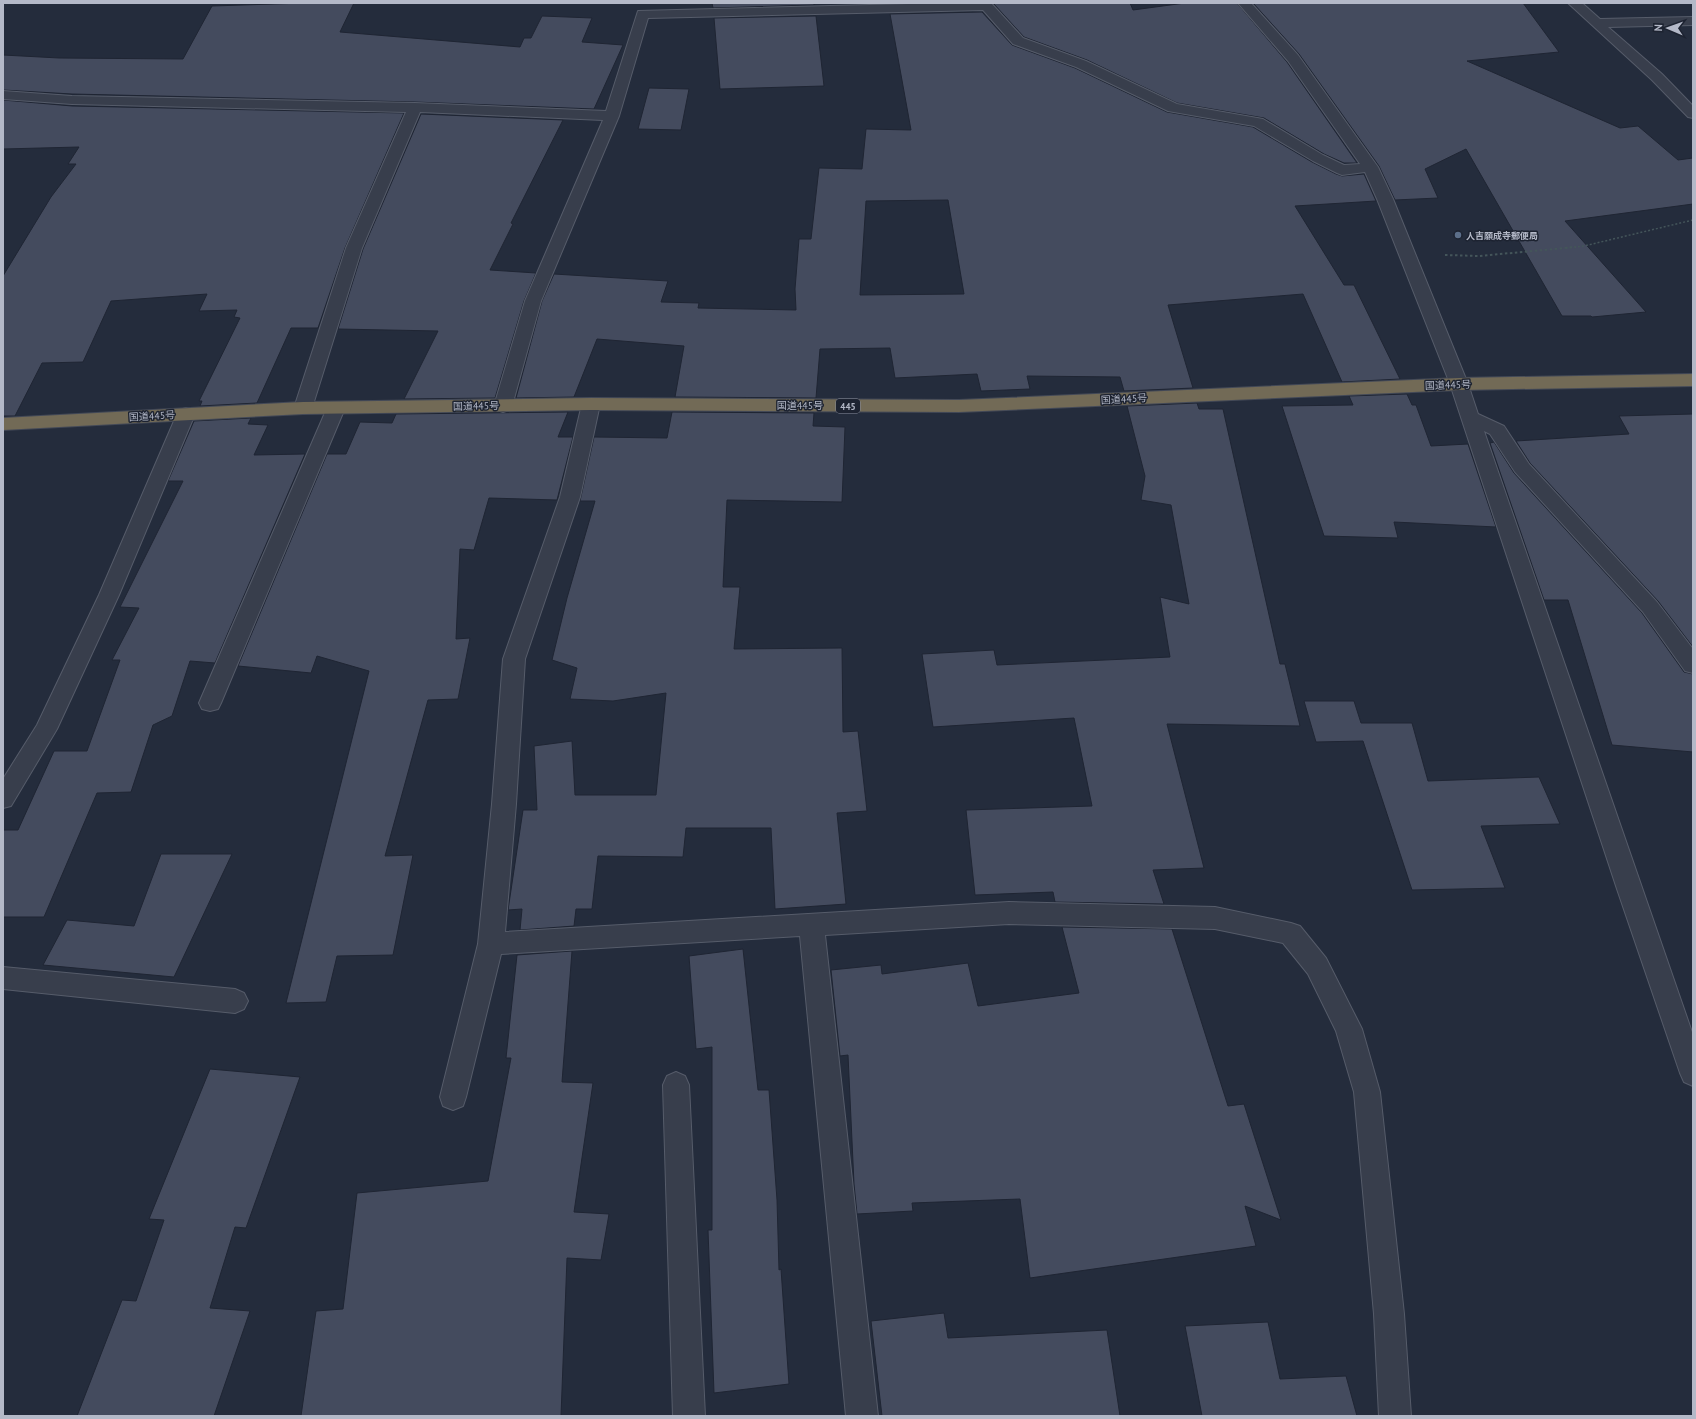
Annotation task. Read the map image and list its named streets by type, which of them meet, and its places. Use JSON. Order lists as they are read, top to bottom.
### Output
{
  "streets": {
    "highway": ["国道445号", "445"]
  },
  "places": ["人吉願成寺郵便局"],
  "north": "left"
}
